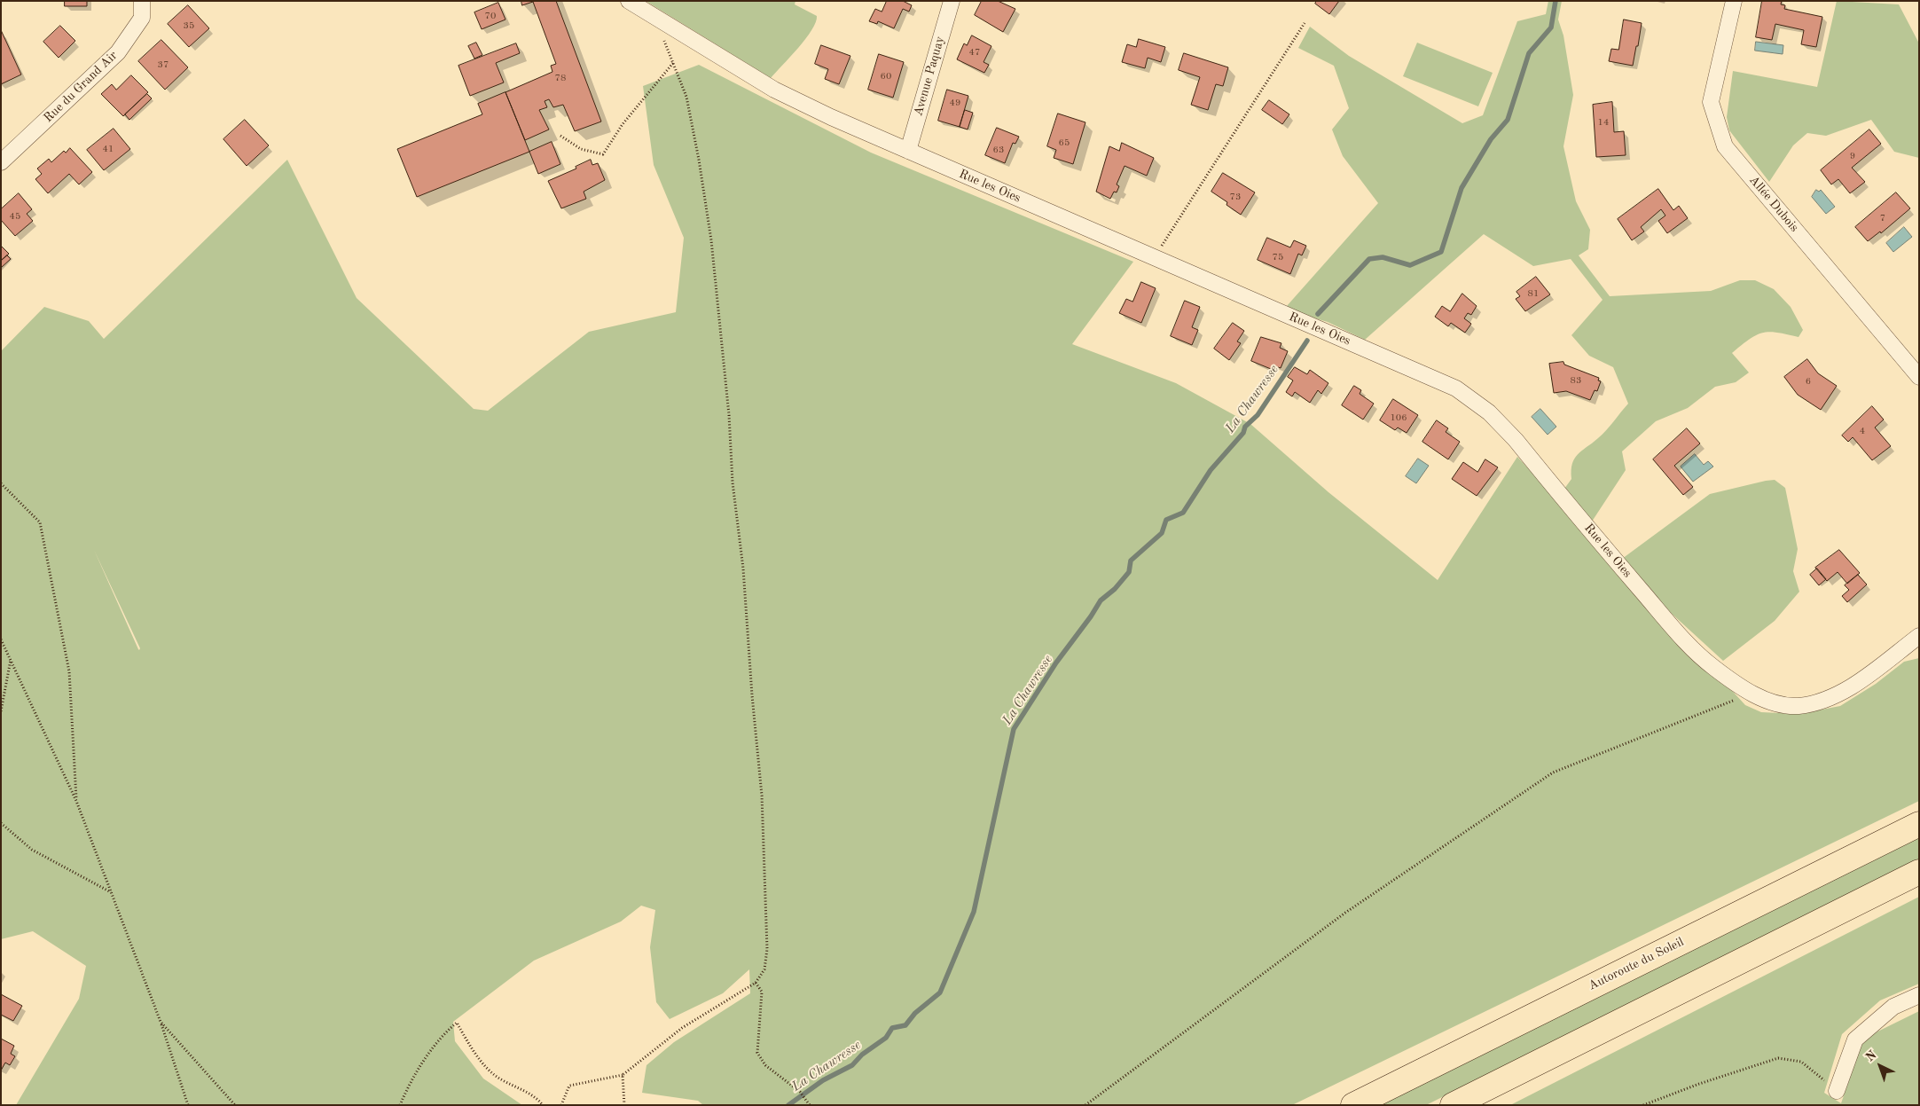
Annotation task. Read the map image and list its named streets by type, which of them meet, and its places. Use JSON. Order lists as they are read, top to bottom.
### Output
{
  "streets": {
    "highway": ["Autoroute du Soleil"],
    "street": [
      "Avenue Paquay",
      "Rue du Grand Air",
      "Rue les Oies",
      "Allée Dubois"
    ]
  },
  "crossings": [
    ["Avenue Paquay", "Rue les Oies"]
  ],
  "water": ["La Chawresse"],
  "house_numbers": [
    "70",
    "35",
    "47",
    "37",
    "60",
    "78",
    "49",
    "14",
    "65",
    "41",
    "63",
    "9",
    "73",
    "45",
    "7",
    "75",
    "81",
    "83",
    "6",
    "106",
    "4"
  ],
  "north": "top left"
}
